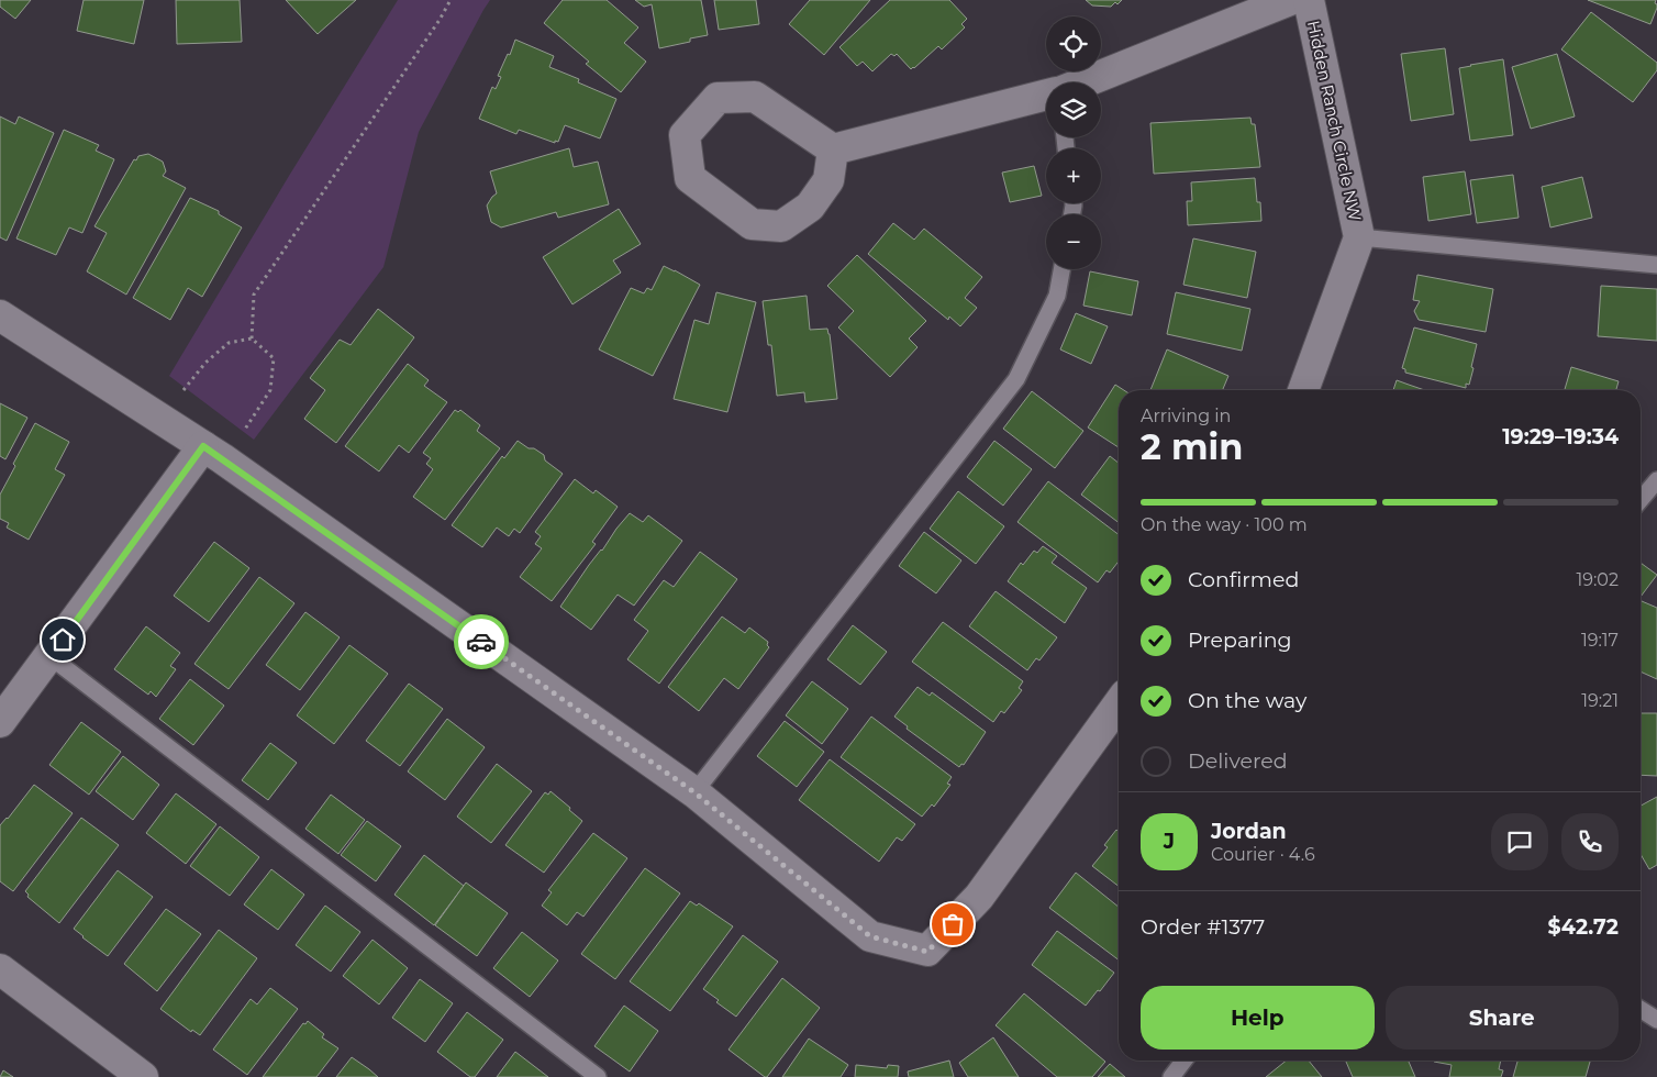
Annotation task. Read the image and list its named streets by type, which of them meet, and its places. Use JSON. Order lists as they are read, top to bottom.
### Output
{
  "streets": {
    "street": ["Hidden Ranch Circle NW"]
  },
  "page": {
    "map_buttons": ["+", "−"],
    "heading": ["2 min", "Arriving in", "19:29–19:34"],
    "panel": [
      "Jordan",
      "Courier · 4.6",
      "Order #1377",
      "$42.72"
    ],
    "bar": "On the way · 100 m",
    "list": [
      ["Confirmed", "19:02"],
      ["Preparing", "19:17"],
      ["On the way", "19:21"],
      "Delivered"
    ],
    "round": "J",
    "buttons": ["Help", "Share"]
  }
}
